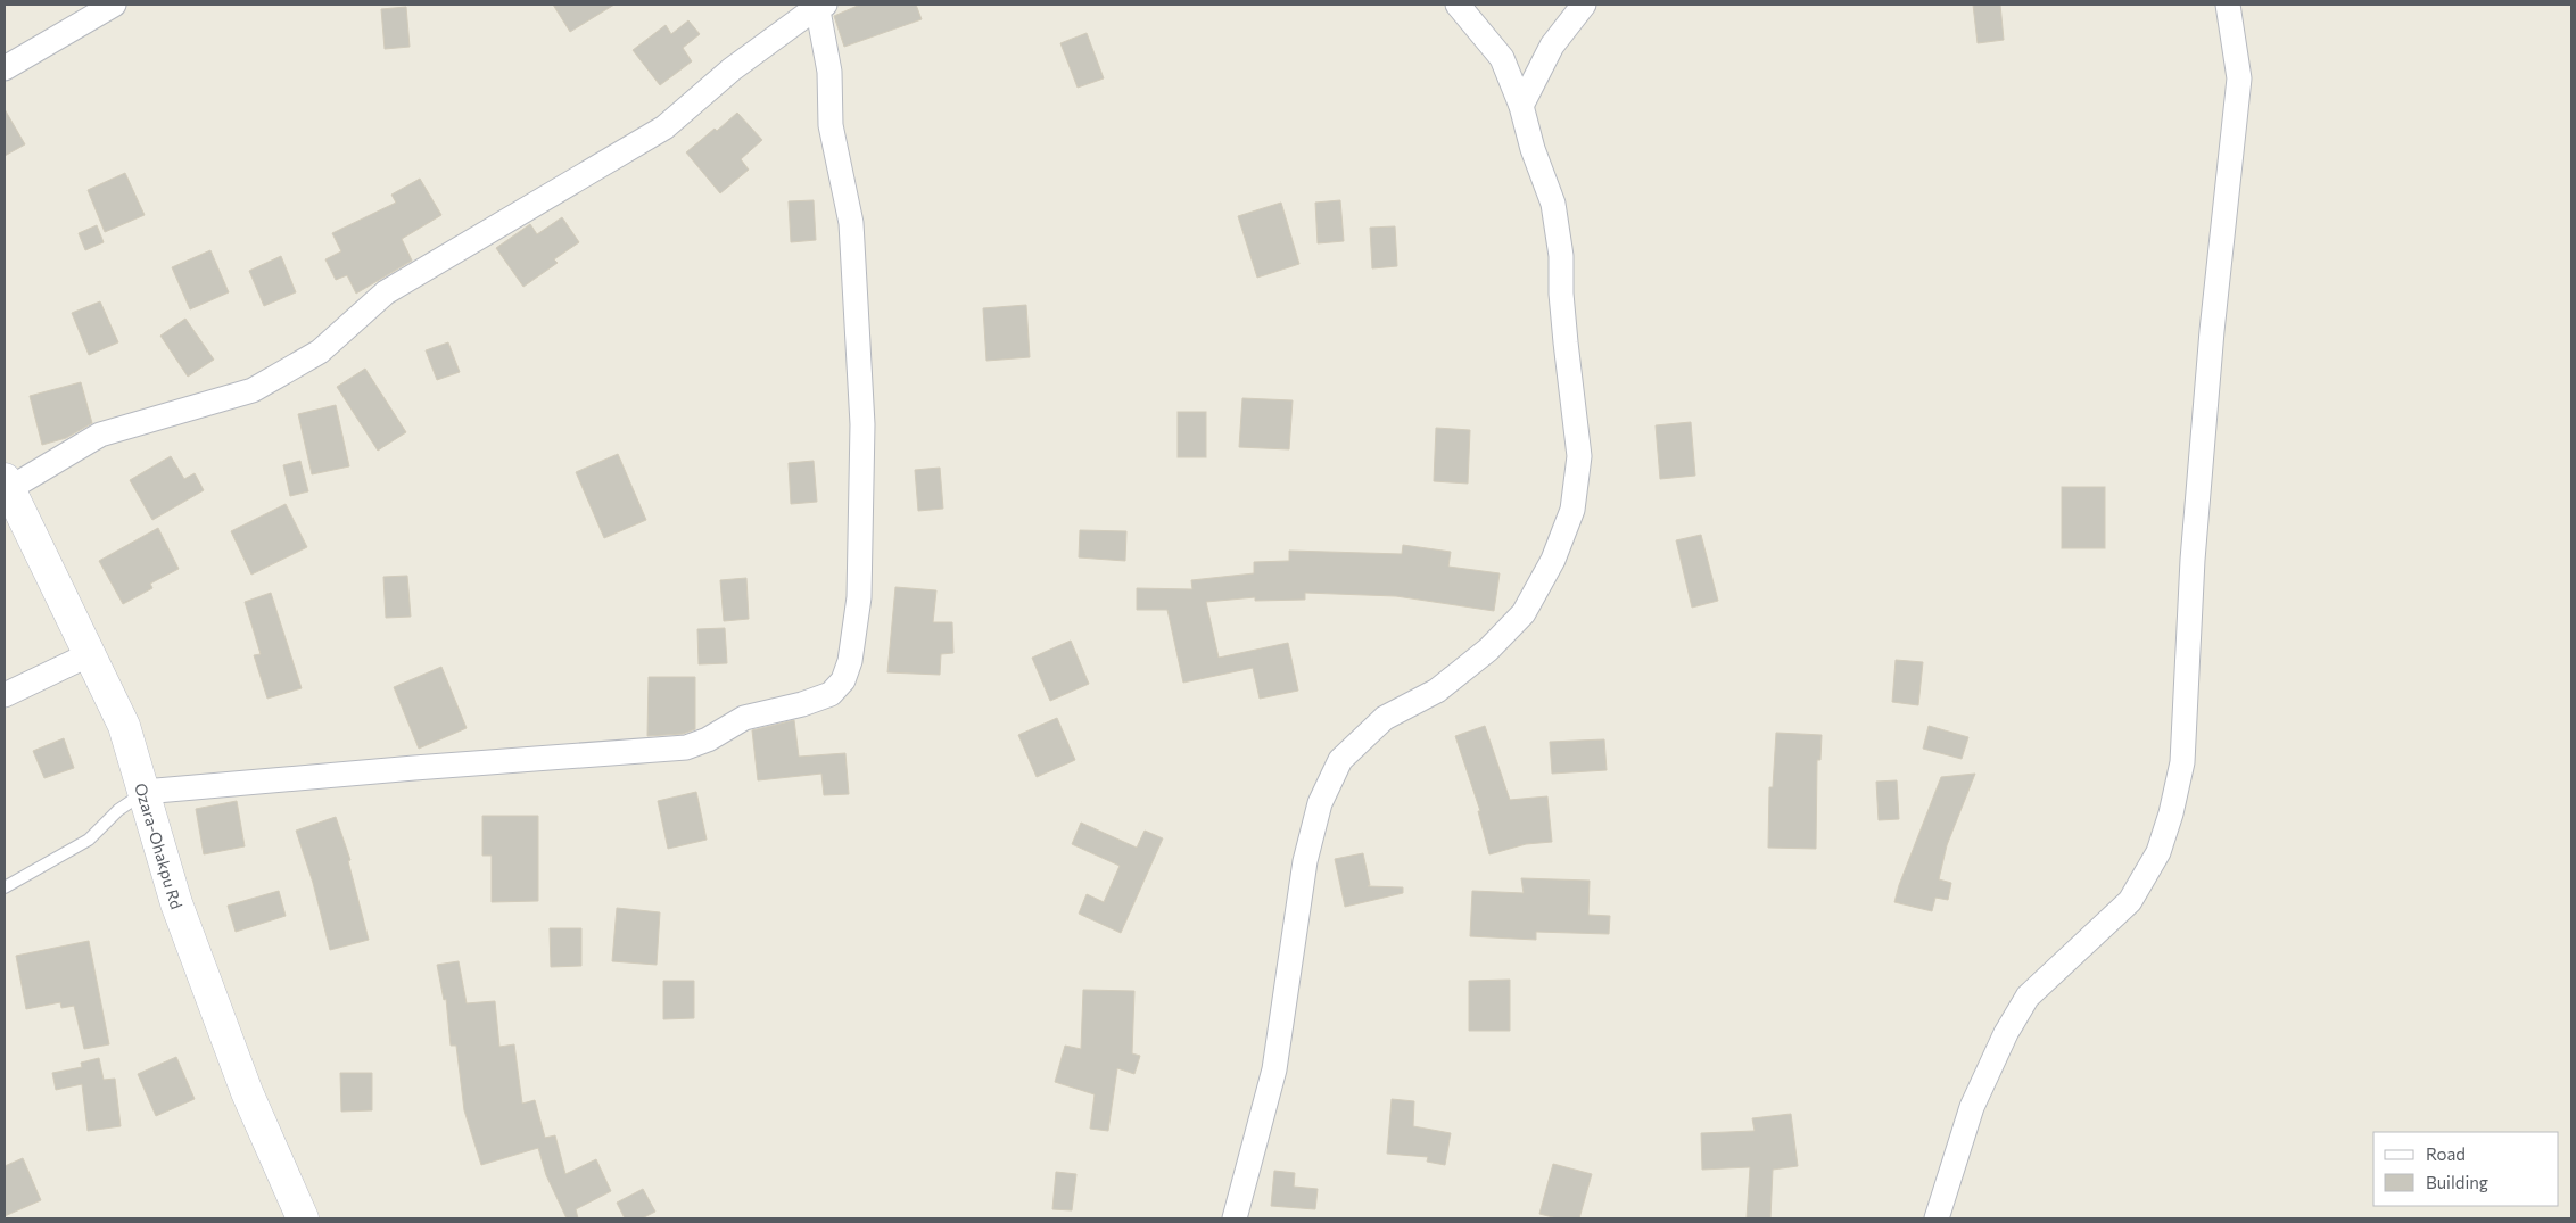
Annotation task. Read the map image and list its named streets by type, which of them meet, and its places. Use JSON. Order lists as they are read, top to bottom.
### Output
{
  "streets": {
    "main road": ["Ozara-Ohakpu Rd"]
  },
  "legend": ["Road", "Building"]
}
